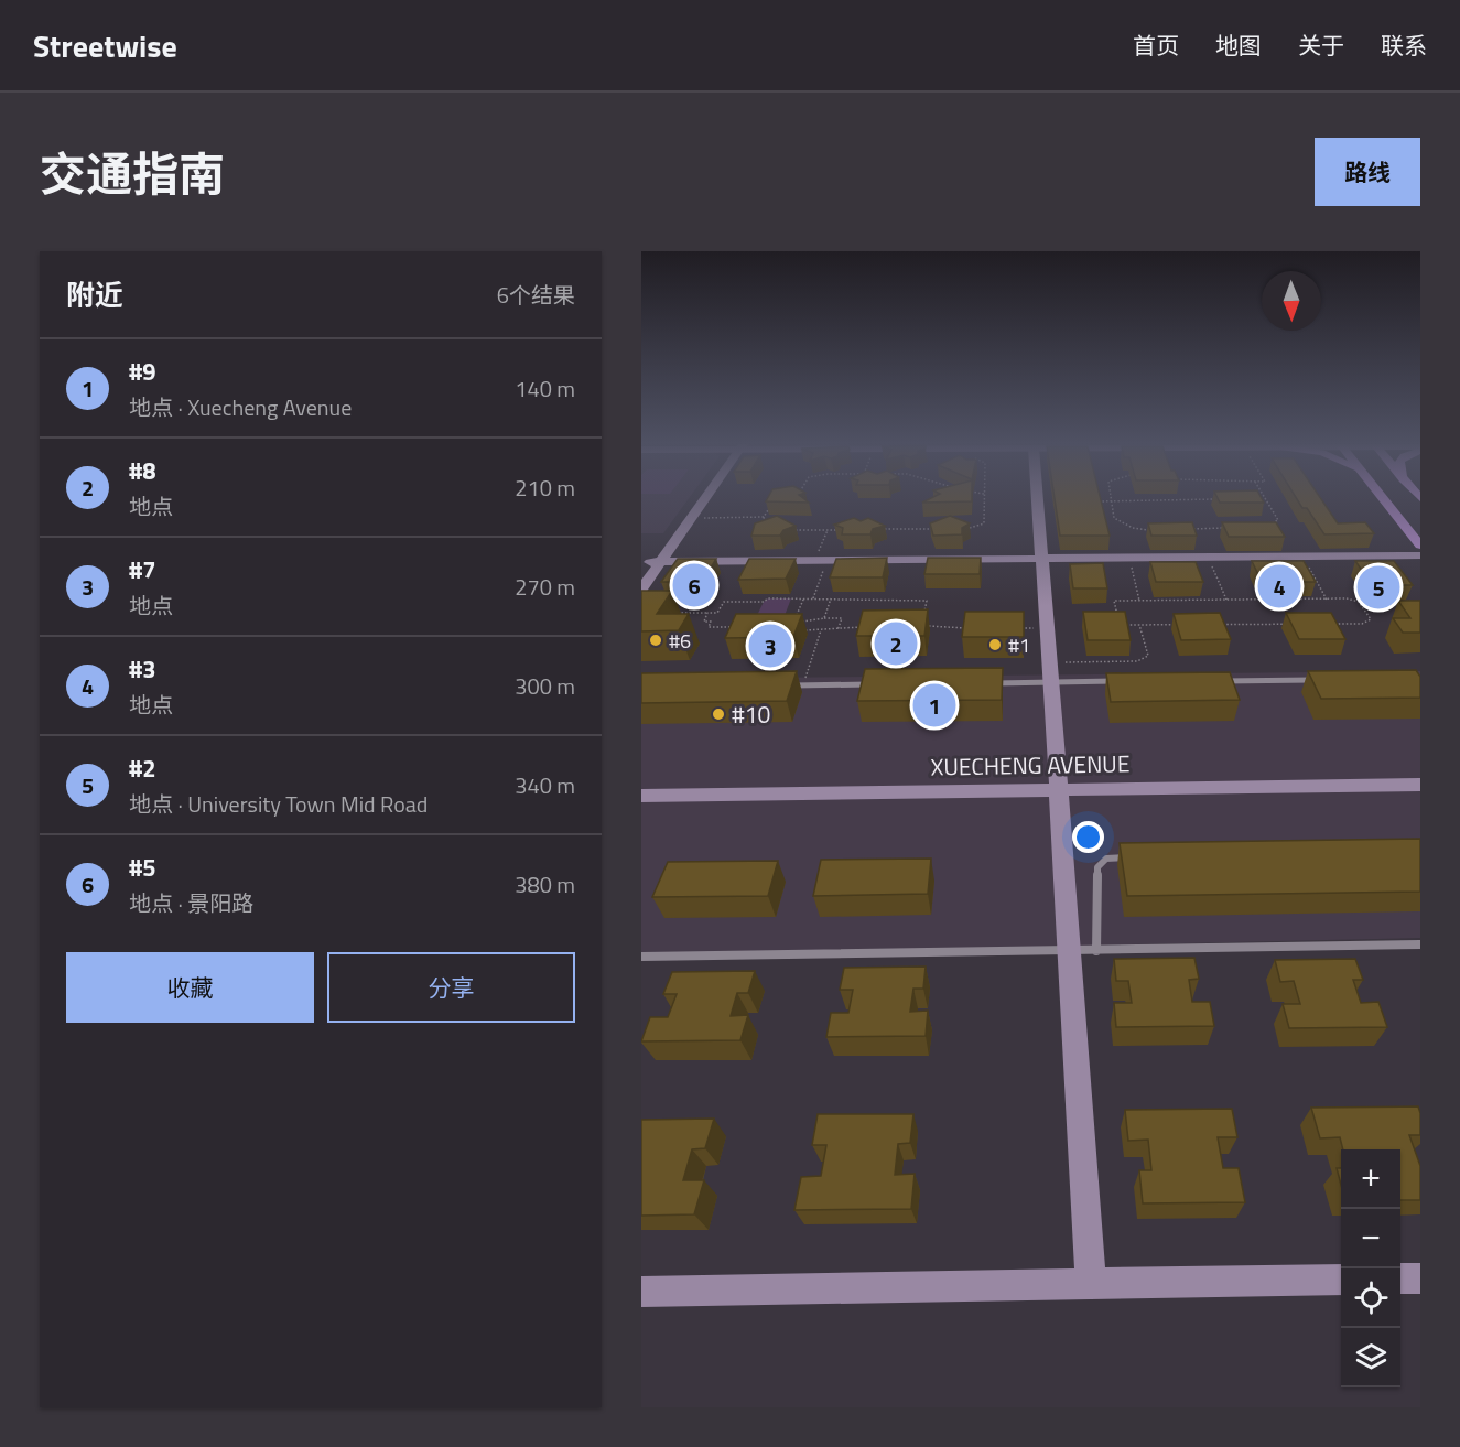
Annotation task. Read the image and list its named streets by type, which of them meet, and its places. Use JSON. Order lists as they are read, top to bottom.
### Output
{
  "streets": {
    "street": ["XUECHENG AVENUE"]
  },
  "places": ["#6", "#1", "#10"],
  "north": "bottom",
  "page": {
    "header": "Streetwise",
    "nav": [
      "首页",
      "地图",
      "关于",
      "联系"
    ],
    "title": "交通指南",
    "buttons": [
      "路线",
      ["收藏", "分享"]
    ],
    "heading": ["附近", "6个结果"],
    "list": [
      {
        "mark": "1",
        "name": "#9",
        "note": "地点 · Xuecheng Avenue",
        "value": "140 m"
      },
      {
        "mark": "2",
        "name": "#8",
        "note": "地点",
        "value": "210 m"
      },
      {
        "mark": "3",
        "name": "#7",
        "note": "地点",
        "value": "270 m"
      },
      {
        "mark": "4",
        "name": "#3",
        "note": "地点",
        "value": "300 m"
      },
      {
        "mark": "5",
        "name": "#2",
        "note": "地点 · University Town Mid Road",
        "value": "340 m"
      },
      {
        "mark": "6",
        "name": "#5",
        "note": "地点 · 景阳路",
        "value": "380 m"
      }
    ],
    "pins": [
      "6",
      "4",
      "5",
      "2",
      "3",
      "1"
    ],
    "map_buttons": ["+", "−"]
  }
}
